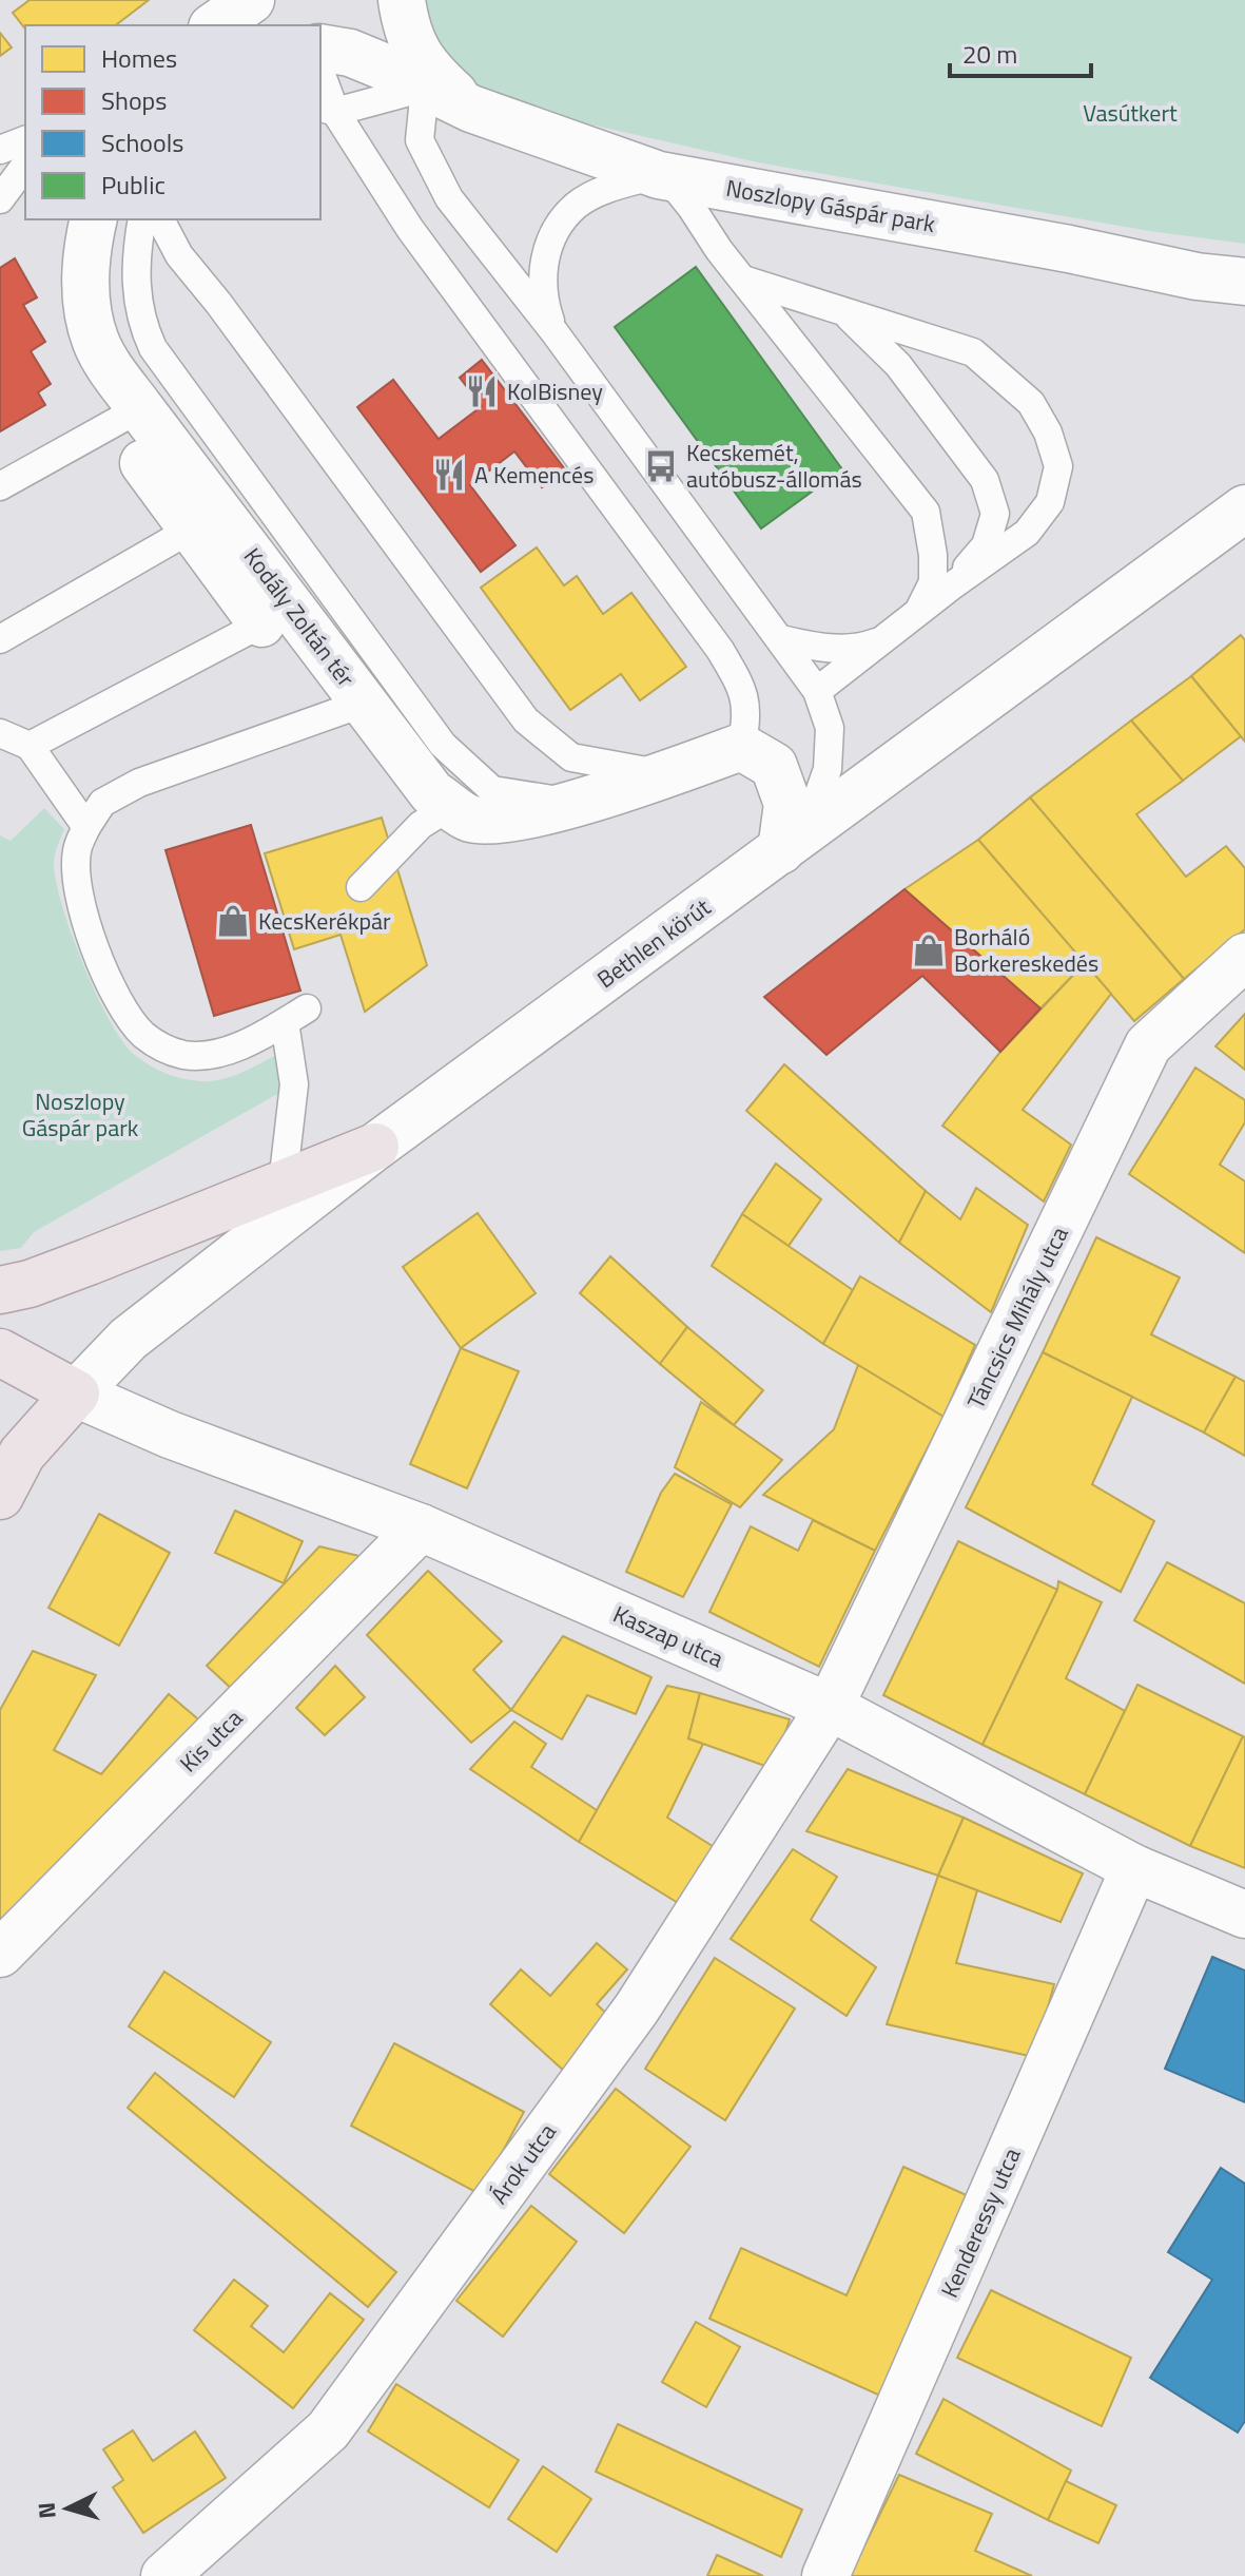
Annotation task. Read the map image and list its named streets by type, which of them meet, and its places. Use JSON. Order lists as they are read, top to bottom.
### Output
{
  "streets": {
    "street": [
      "Noszlopy Gáspár park",
      "Kodály Zoltán tér",
      "Bethlen körút",
      "Táncsics Mihály utca",
      "Kaszap utca",
      "Kis utca",
      "Árok utca",
      "Kenderessy utca"
    ]
  },
  "crossings": [
    ["Bethlen körút", "Kaszap utca"],
    ["Táncsics Mihály utca", "Kaszap utca"],
    ["Táncsics Mihály utca", "Árok utca"],
    ["Kaszap utca", "Kis utca"],
    ["Kaszap utca", "Árok utca"],
    ["Kaszap utca", "Kenderessy utca"]
  ],
  "parks": ["Vasútkert", "Noszlopy Gáspár park"],
  "places": {
    "restaurant": ["KolBisney", "A Kemencés"],
    "bus stop": ["Kecskemét, autóbusz-állomás"],
    "shop": ["KecsKerékpár", "Borháló Borkereskedés"]
  },
  "legend": [
    "Homes",
    "Shops",
    "Schools",
    "Public"
  ],
  "scale_bar": "20 m",
  "north": "left"
}
